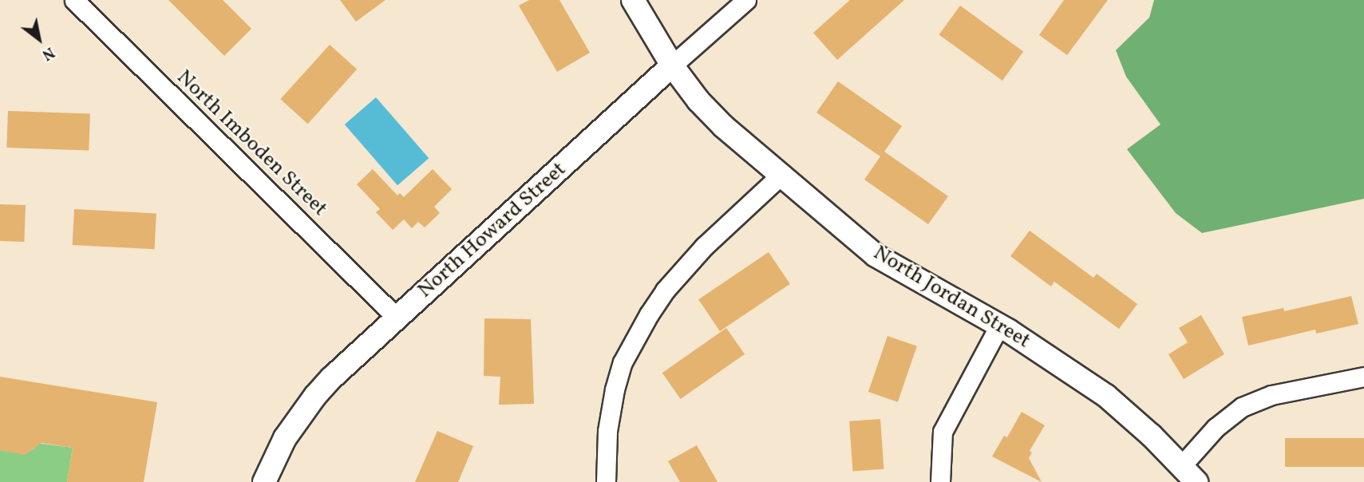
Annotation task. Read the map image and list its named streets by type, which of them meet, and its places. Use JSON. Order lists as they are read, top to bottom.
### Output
{
  "streets": {
    "street": ["North Imboden Street", "North Howard Street", "North Jordan Street"]
  },
  "crossings": [
    ["North Imboden Street", "North Howard Street"],
    ["North Howard Street", "North Jordan Street"]
  ],
  "north": "bottom right"
}
